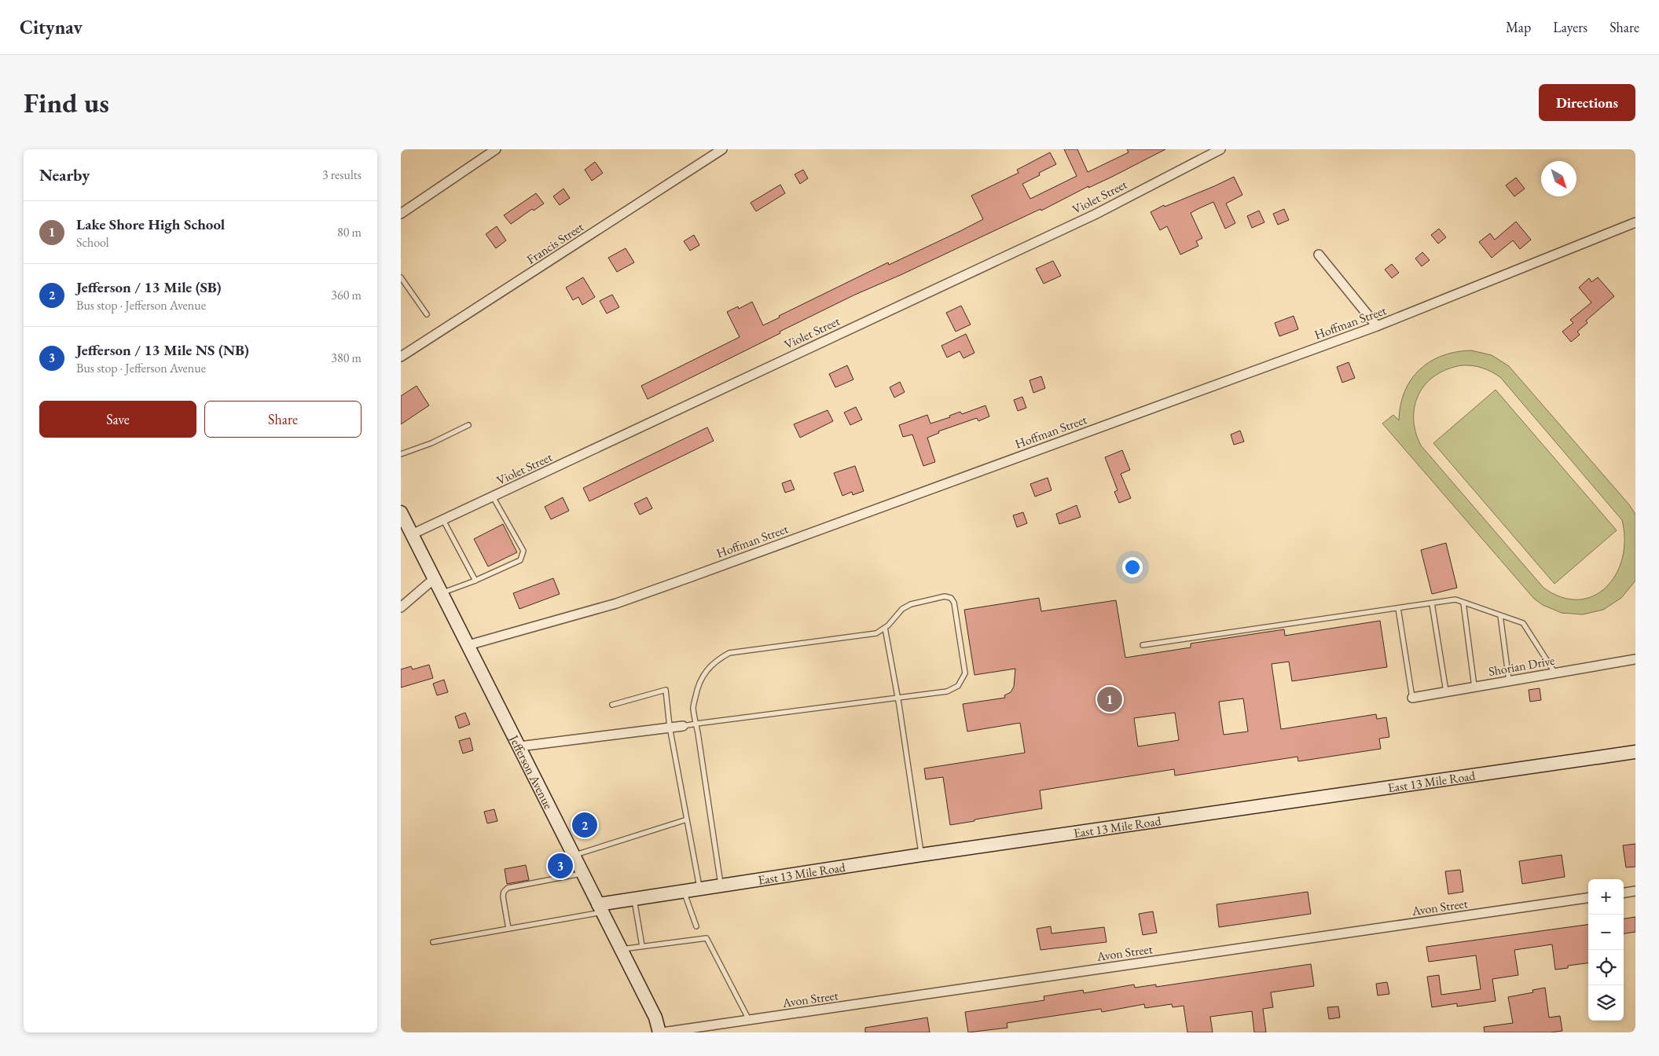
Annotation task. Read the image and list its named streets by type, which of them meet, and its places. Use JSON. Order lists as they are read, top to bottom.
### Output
{
  "streets": {
    "main road": ["Jefferson Avenue", "East 13 Mile Road"],
    "street": [
      "Violet Street",
      "Francis Street",
      "Hoffman Street",
      "Shorian Drive",
      "Avon Street"
    ]
  },
  "crossings": [
    ["Violet Street", "Jefferson Avenue"],
    ["Hoffman Street", "Jefferson Avenue"],
    ["Jefferson Avenue", "East 13 Mile Road"],
    ["Jefferson Avenue", "Avon Street"]
  ],
  "north": "bottom right",
  "page": {
    "header": "Citynav",
    "nav": ["Map", "Layers", "Share"],
    "buttons": [
      "Directions",
      ["Save", "Share"]
    ],
    "title": "Find us",
    "heading": ["Nearby", "3 results"],
    "list": [
      {
        "mark": "1",
        "name": "Lake Shore High School",
        "note": "School",
        "value": "80 m"
      },
      {
        "mark": "2",
        "name": "Jefferson / 13 Mile (SB)",
        "note": "Bus stop · Jefferson Avenue",
        "value": "360 m"
      },
      {
        "mark": "3",
        "name": "Jefferson / 13 Mile NS (NB)",
        "note": "Bus stop · Jefferson Avenue",
        "value": "380 m"
      }
    ],
    "pins": ["1", "2", "3"],
    "map_buttons": ["+", "−"]
  }
}
